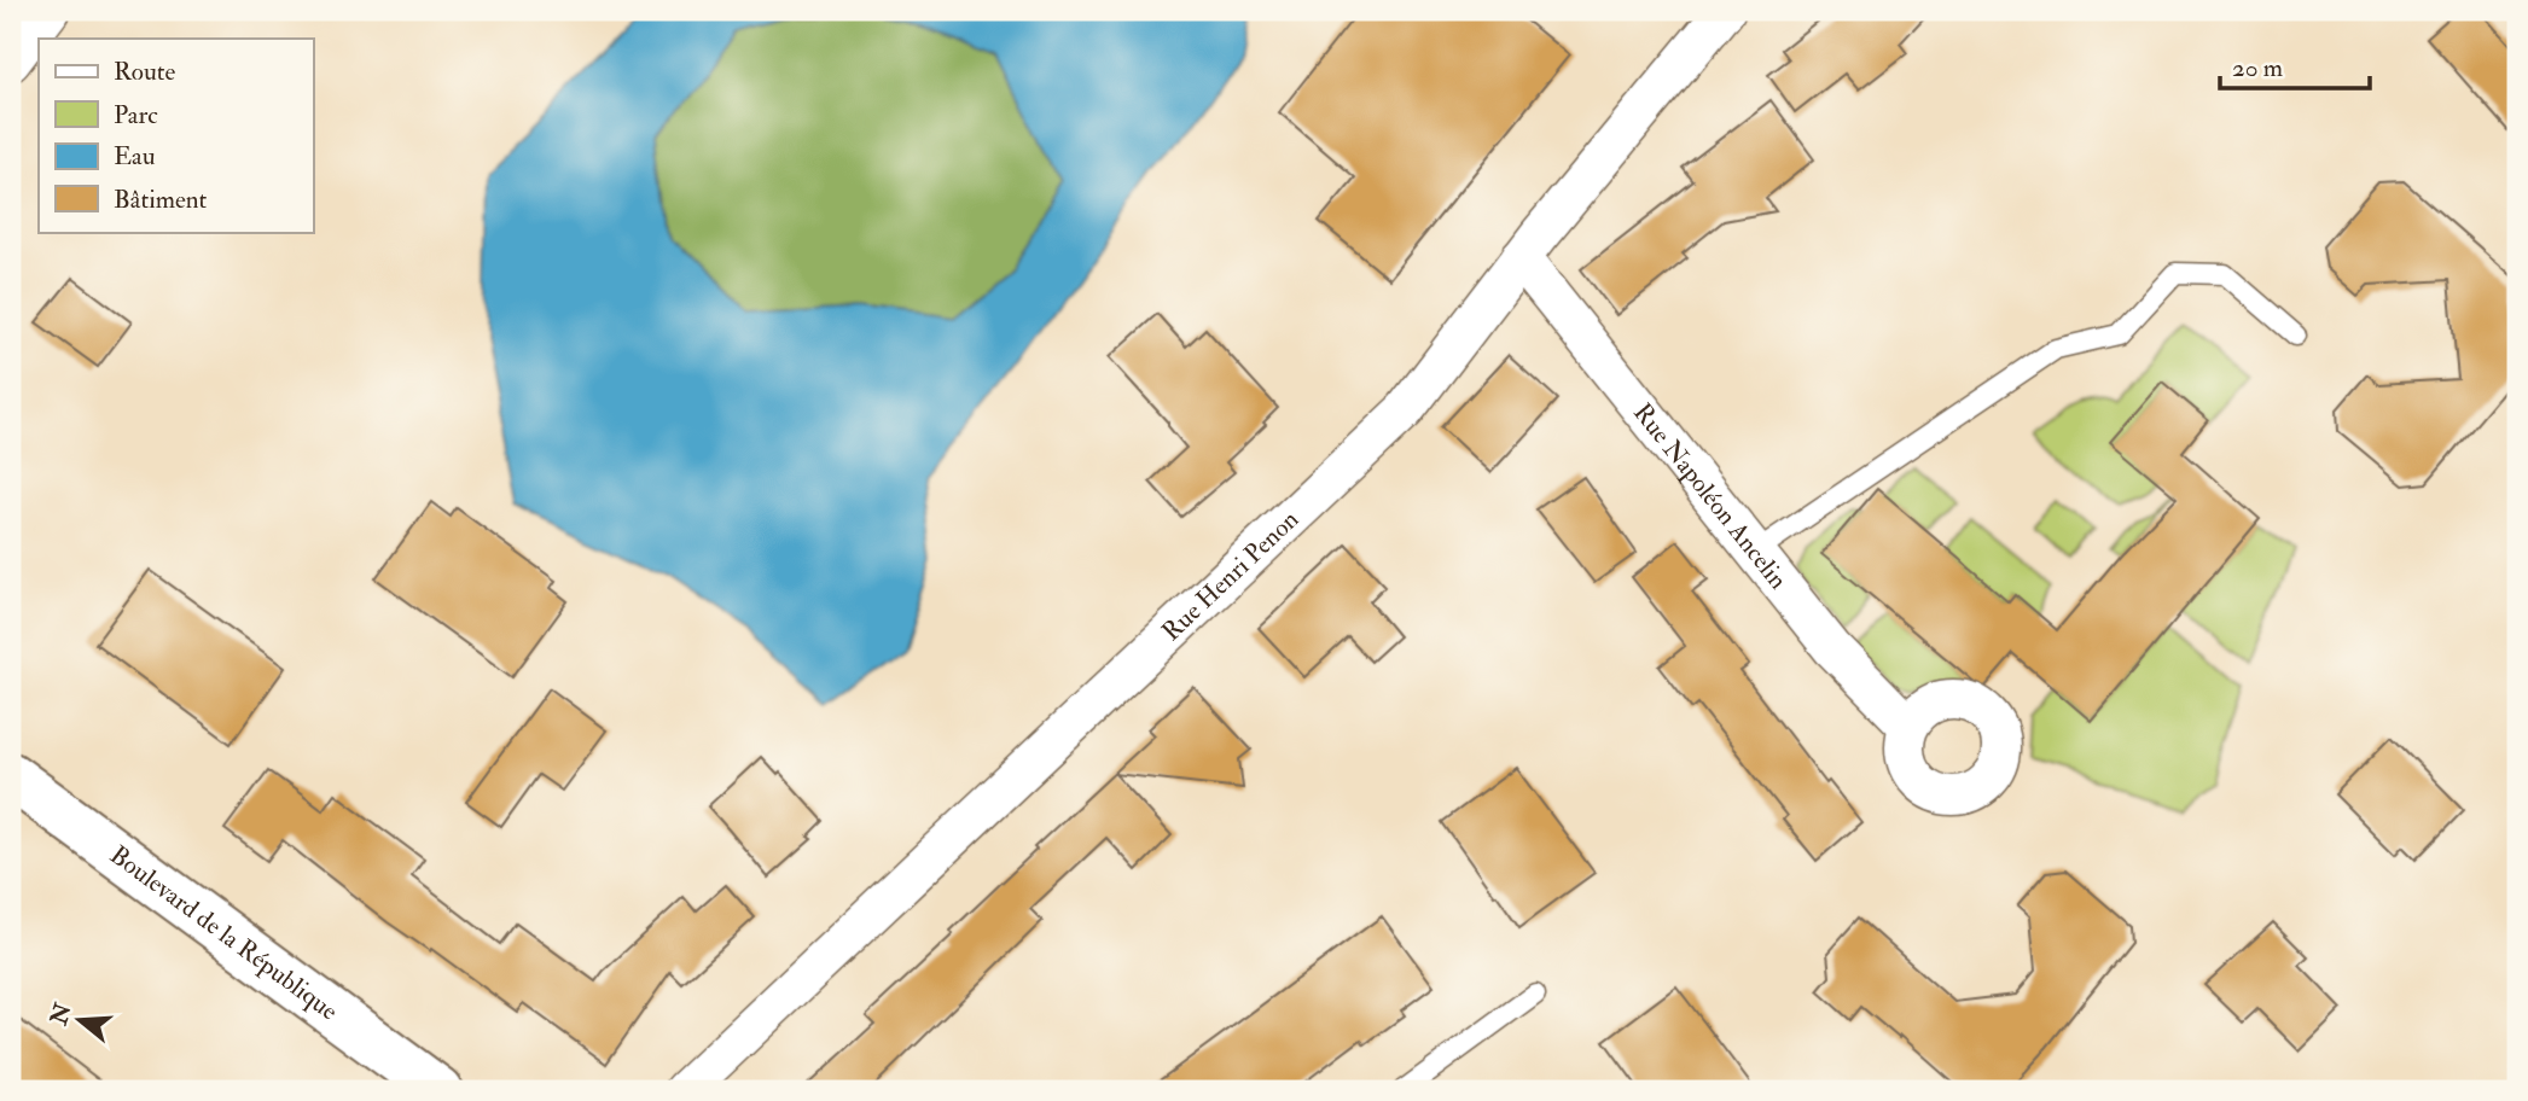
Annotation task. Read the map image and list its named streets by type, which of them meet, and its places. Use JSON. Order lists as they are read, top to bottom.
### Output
{
  "streets": {
    "street": ["Rue Napoléon Ancelin", "Rue Henri Penon", "Boulevard de la République"]
  },
  "crossings": [
    ["Rue Napoléon Ancelin", "Rue Henri Penon"]
  ],
  "legend": [
    "Route",
    "Parc",
    "Eau",
    "Bâtiment"
  ],
  "scale_bar": "20 m",
  "north": "left"
}
